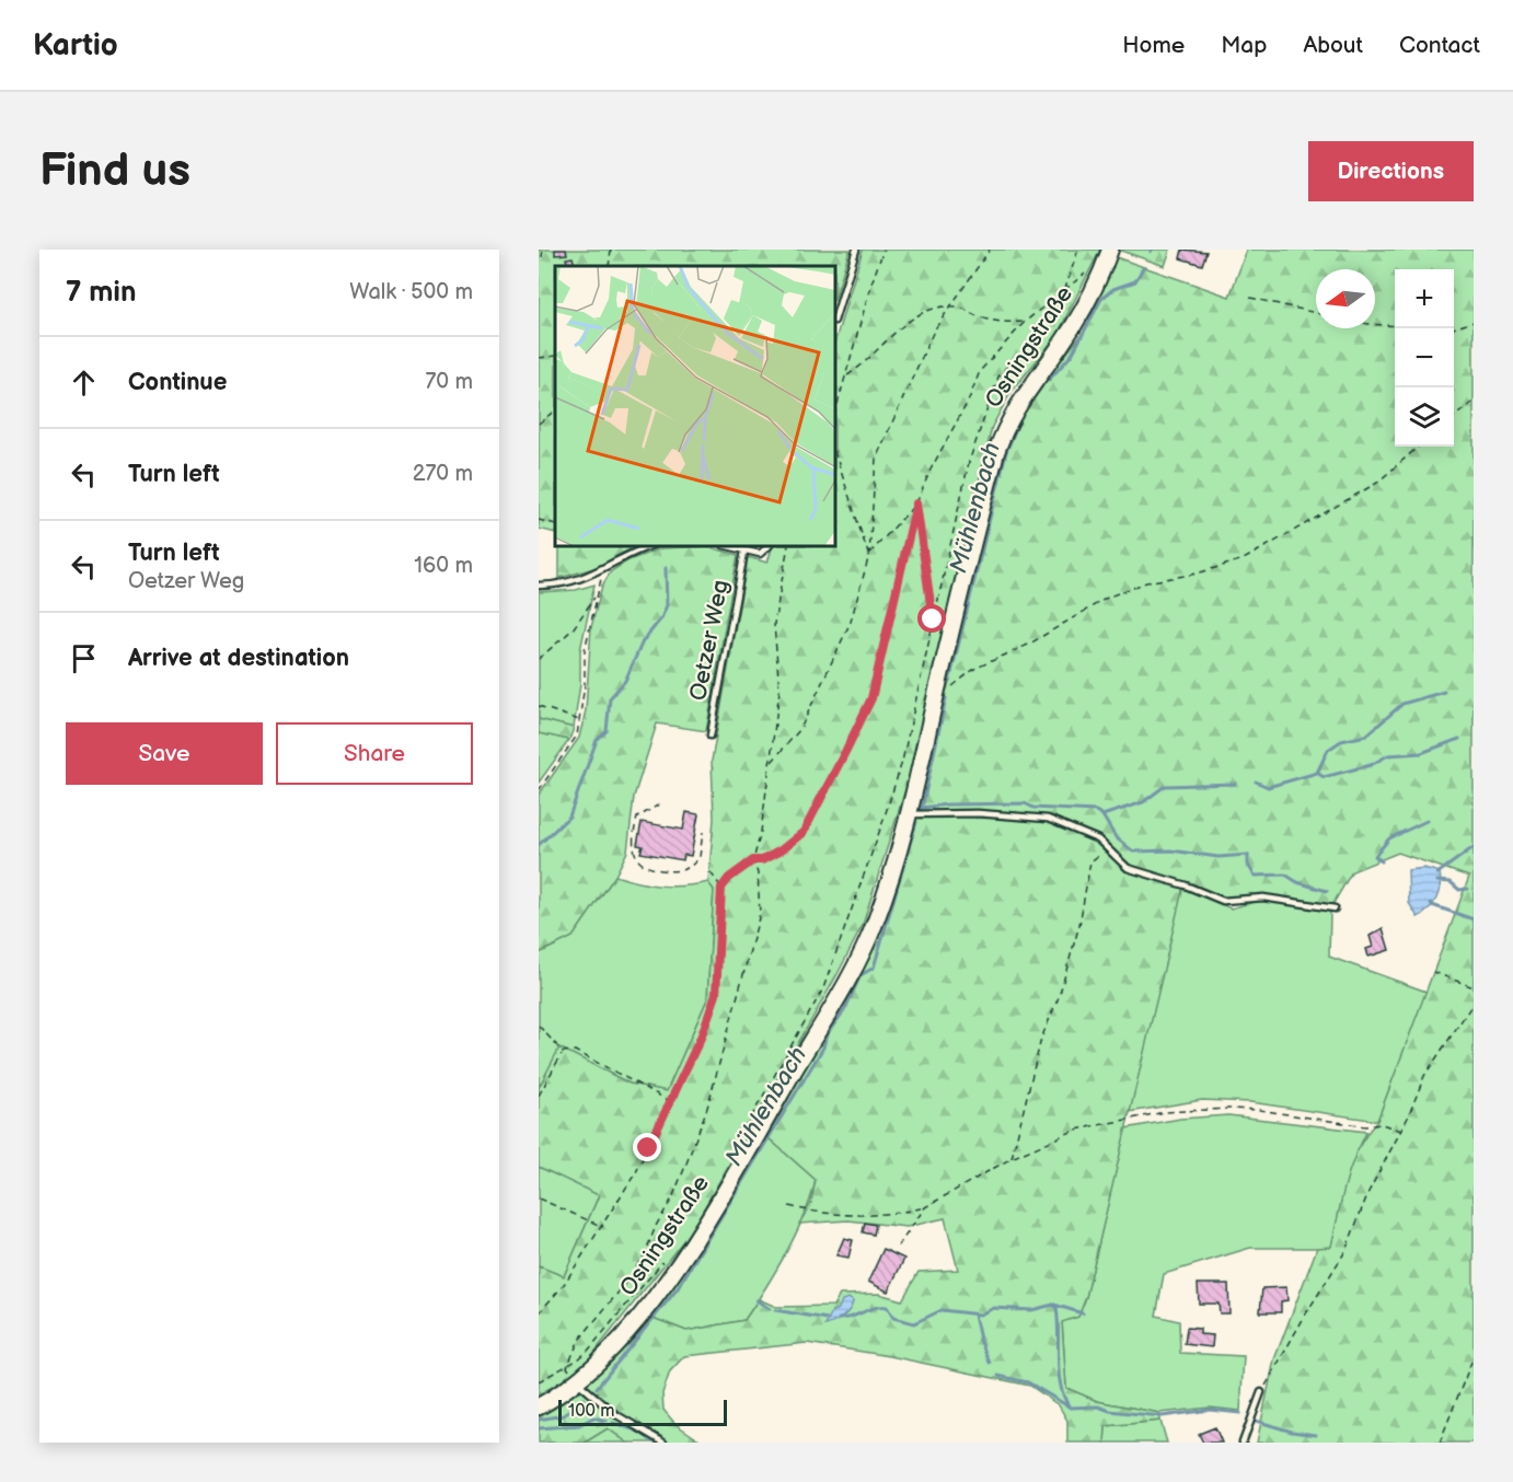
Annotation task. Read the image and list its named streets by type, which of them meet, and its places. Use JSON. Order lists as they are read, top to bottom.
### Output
{
  "streets": {
    "main road": ["Osningstraße"],
    "lane": ["Oetzer Weg"]
  },
  "water": ["Mühlenbach"],
  "scale_bar": "100 m",
  "north": "left",
  "page": {
    "header": "Kartio",
    "nav": [
      "Home",
      "Map",
      "About",
      "Contact"
    ],
    "buttons": [
      "Directions",
      ["Save", "Share"]
    ],
    "title": "Find us",
    "heading": ["7 min", "Walk · 500 m"],
    "map_buttons": ["+", "−"],
    "list": [
      ["Continue", "70 m"],
      ["Turn left", "270 m"],
      ["Turn left", "Oetzer Weg", "160 m"],
      "Arrive at destination"
    ],
    "scale": "100 m"
  }
}
